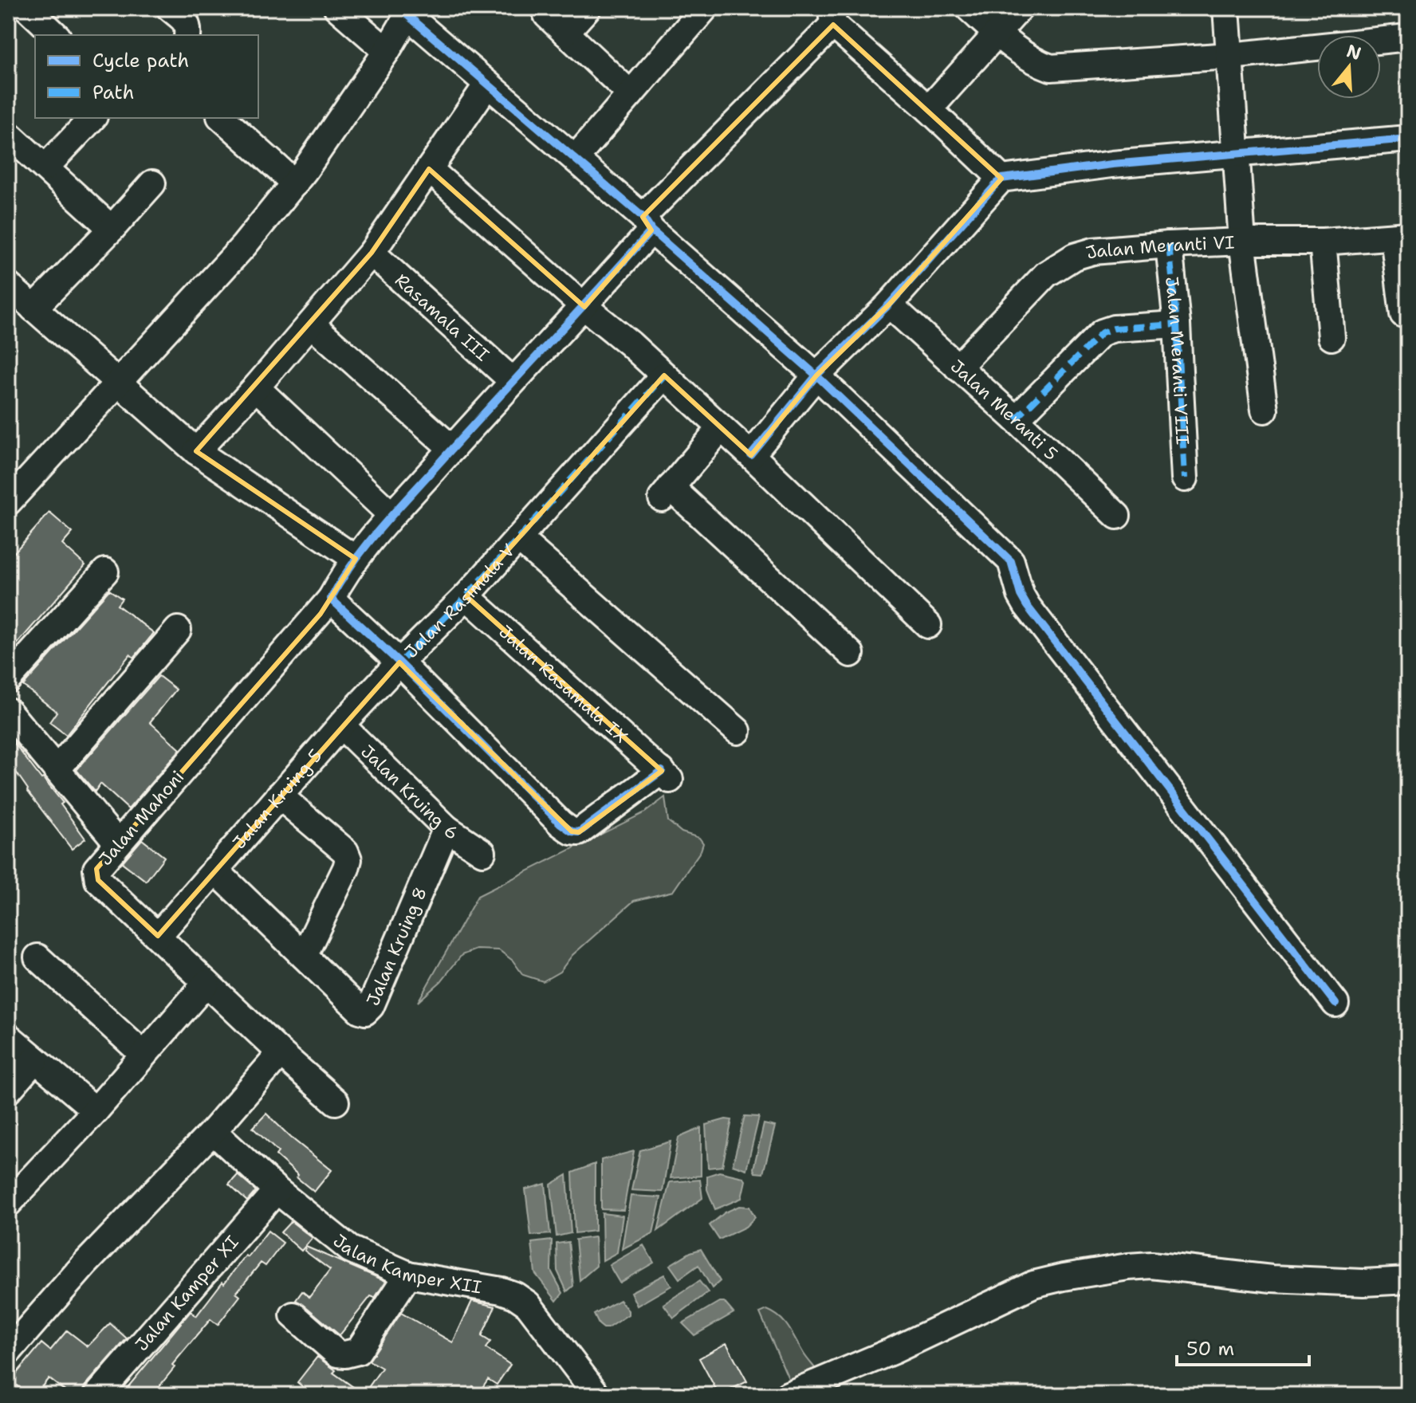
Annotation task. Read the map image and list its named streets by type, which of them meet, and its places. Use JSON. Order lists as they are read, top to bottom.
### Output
{
  "streets": {
    "street": [
      "Jalan Meranti VI",
      "Rasamala III",
      "Jalan Meranti VIII",
      "Jalan Meranti 5",
      "Jalan Rasimala V",
      "Jalan Rasamala IX",
      "Jalan Kruing 6",
      "Jalan Kruing 5",
      "Jalan Mahoni",
      "Jalan Kruing 8",
      "Jalan Kamper XII",
      "Jalan Kamper XI"
    ]
  },
  "crossings": [
    ["Jalan Meranti VI", "Jalan Meranti VIII"],
    ["Jalan Meranti VI", "Jalan Meranti 5"],
    ["Rasamala III", "Jalan Mahoni"],
    ["Jalan Rasimala V", "Jalan Rasamala IX"],
    ["Jalan Rasimala V", "Jalan Kruing 5"],
    ["Jalan Rasamala IX", "Jalan Kruing 5"],
    ["Jalan Kruing 6", "Jalan Kruing 5"],
    ["Jalan Kruing 6", "Jalan Kruing 8"],
    ["Jalan Kruing 5", "Jalan Mahoni"],
    ["Jalan Kruing 5", "Jalan Kruing 8"],
    ["Jalan Kamper XII", "Jalan Kamper XI"]
  ],
  "legend": ["Cycle path", "Path"],
  "scale_bar": "50 m",
  "north": "top"
}
